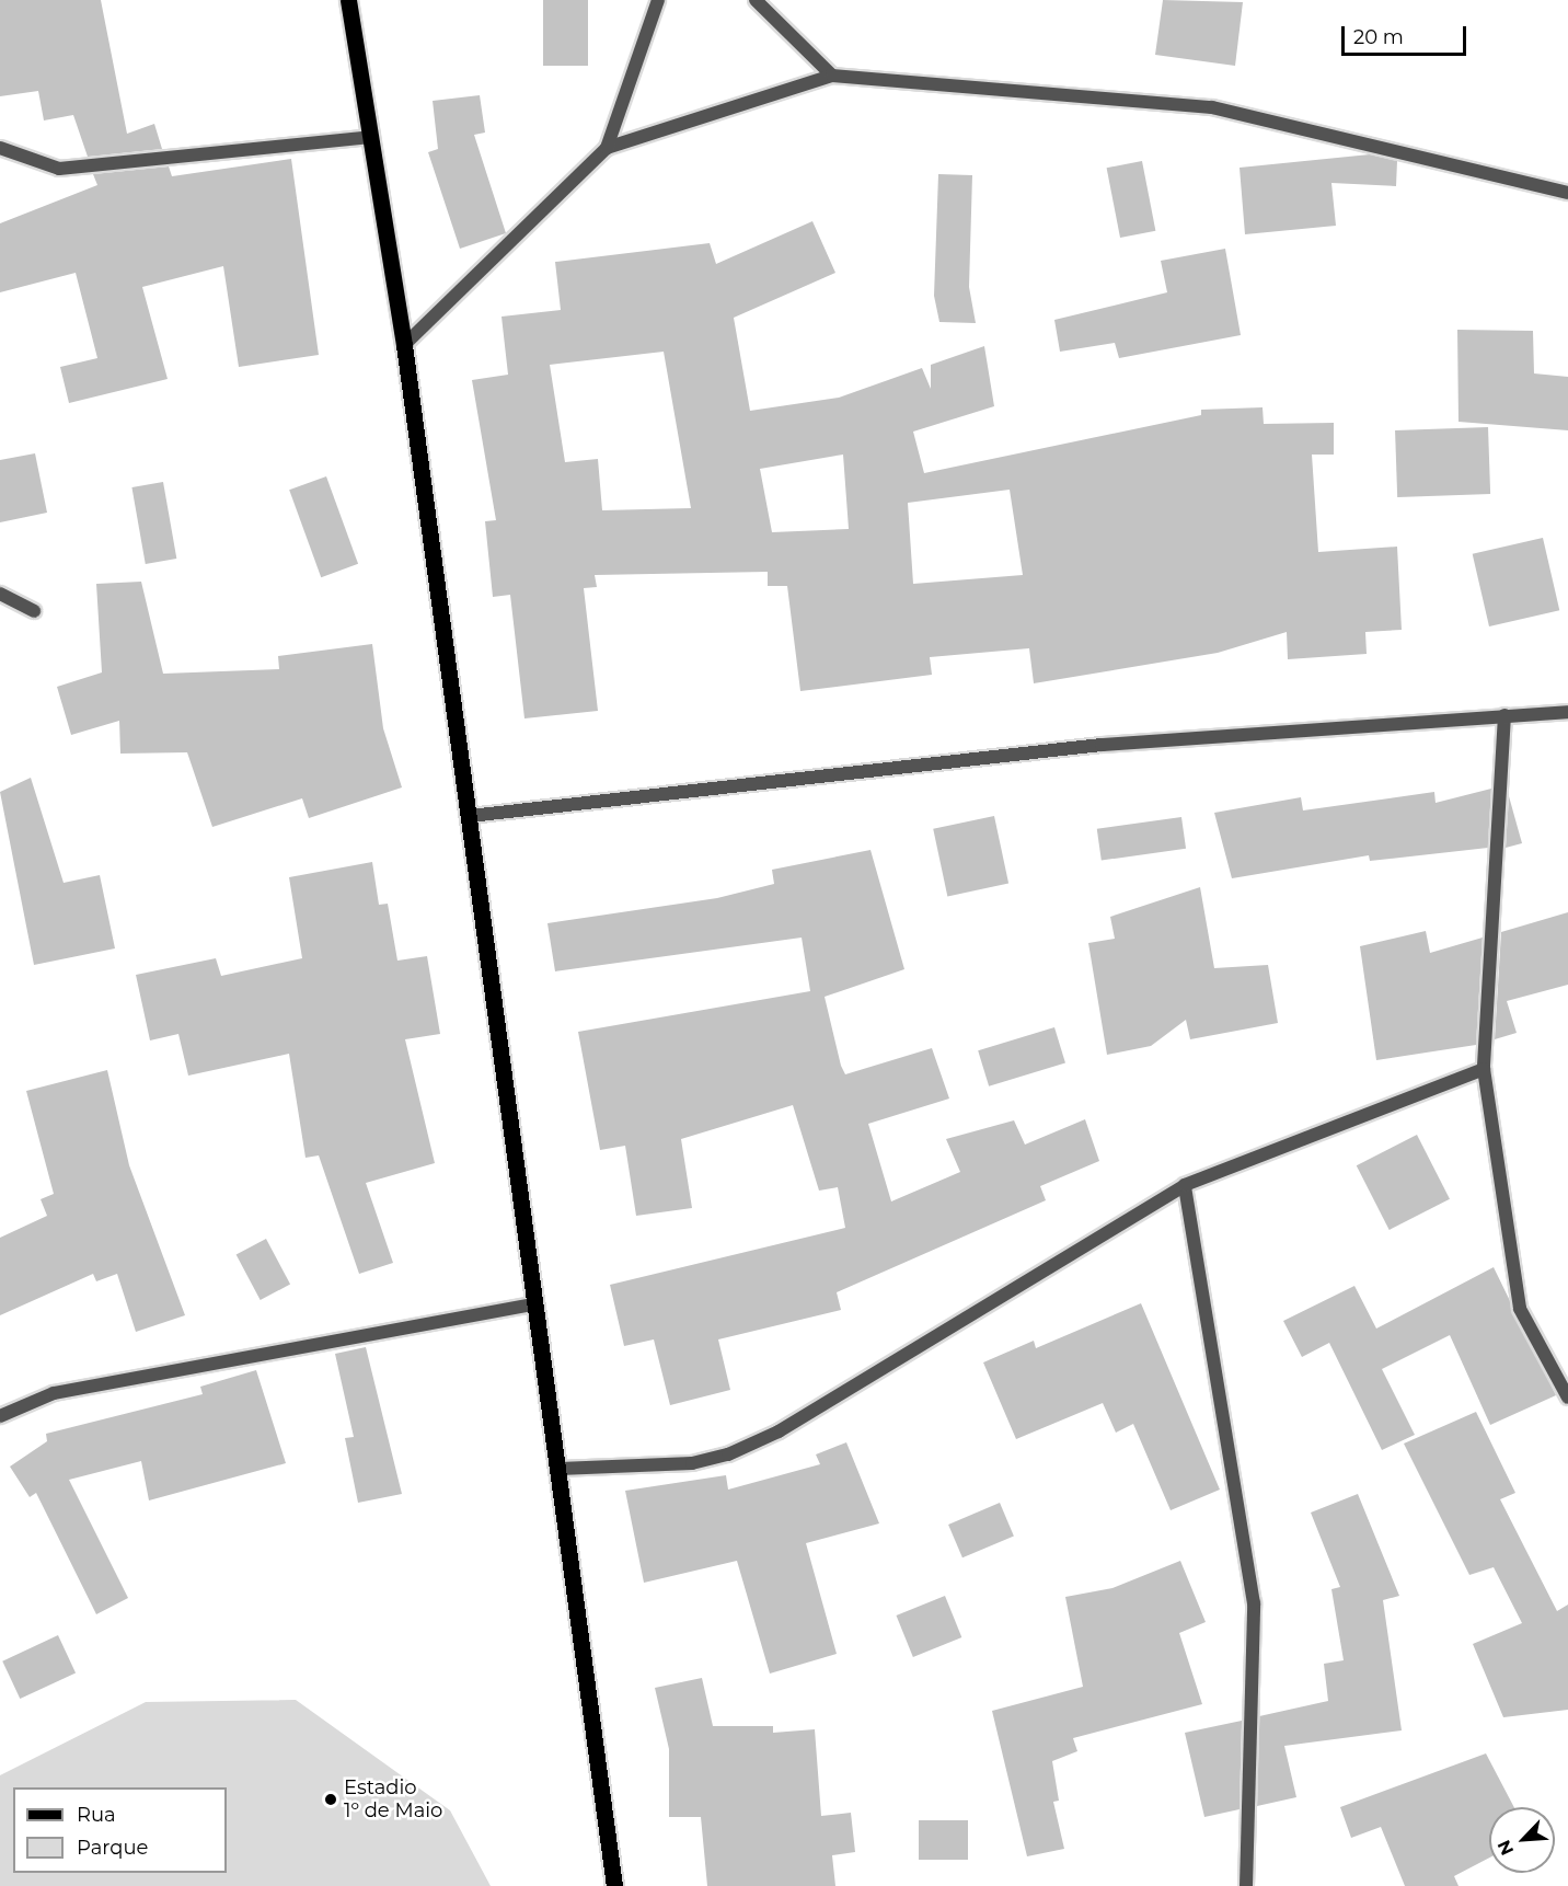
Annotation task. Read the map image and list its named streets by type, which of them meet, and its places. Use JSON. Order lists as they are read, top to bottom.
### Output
{
  "places": ["Estadio 1º de Maio"],
  "legend": ["Rua", "Parque"],
  "scale_bar": "20 m",
  "north": "bottom left"
}
